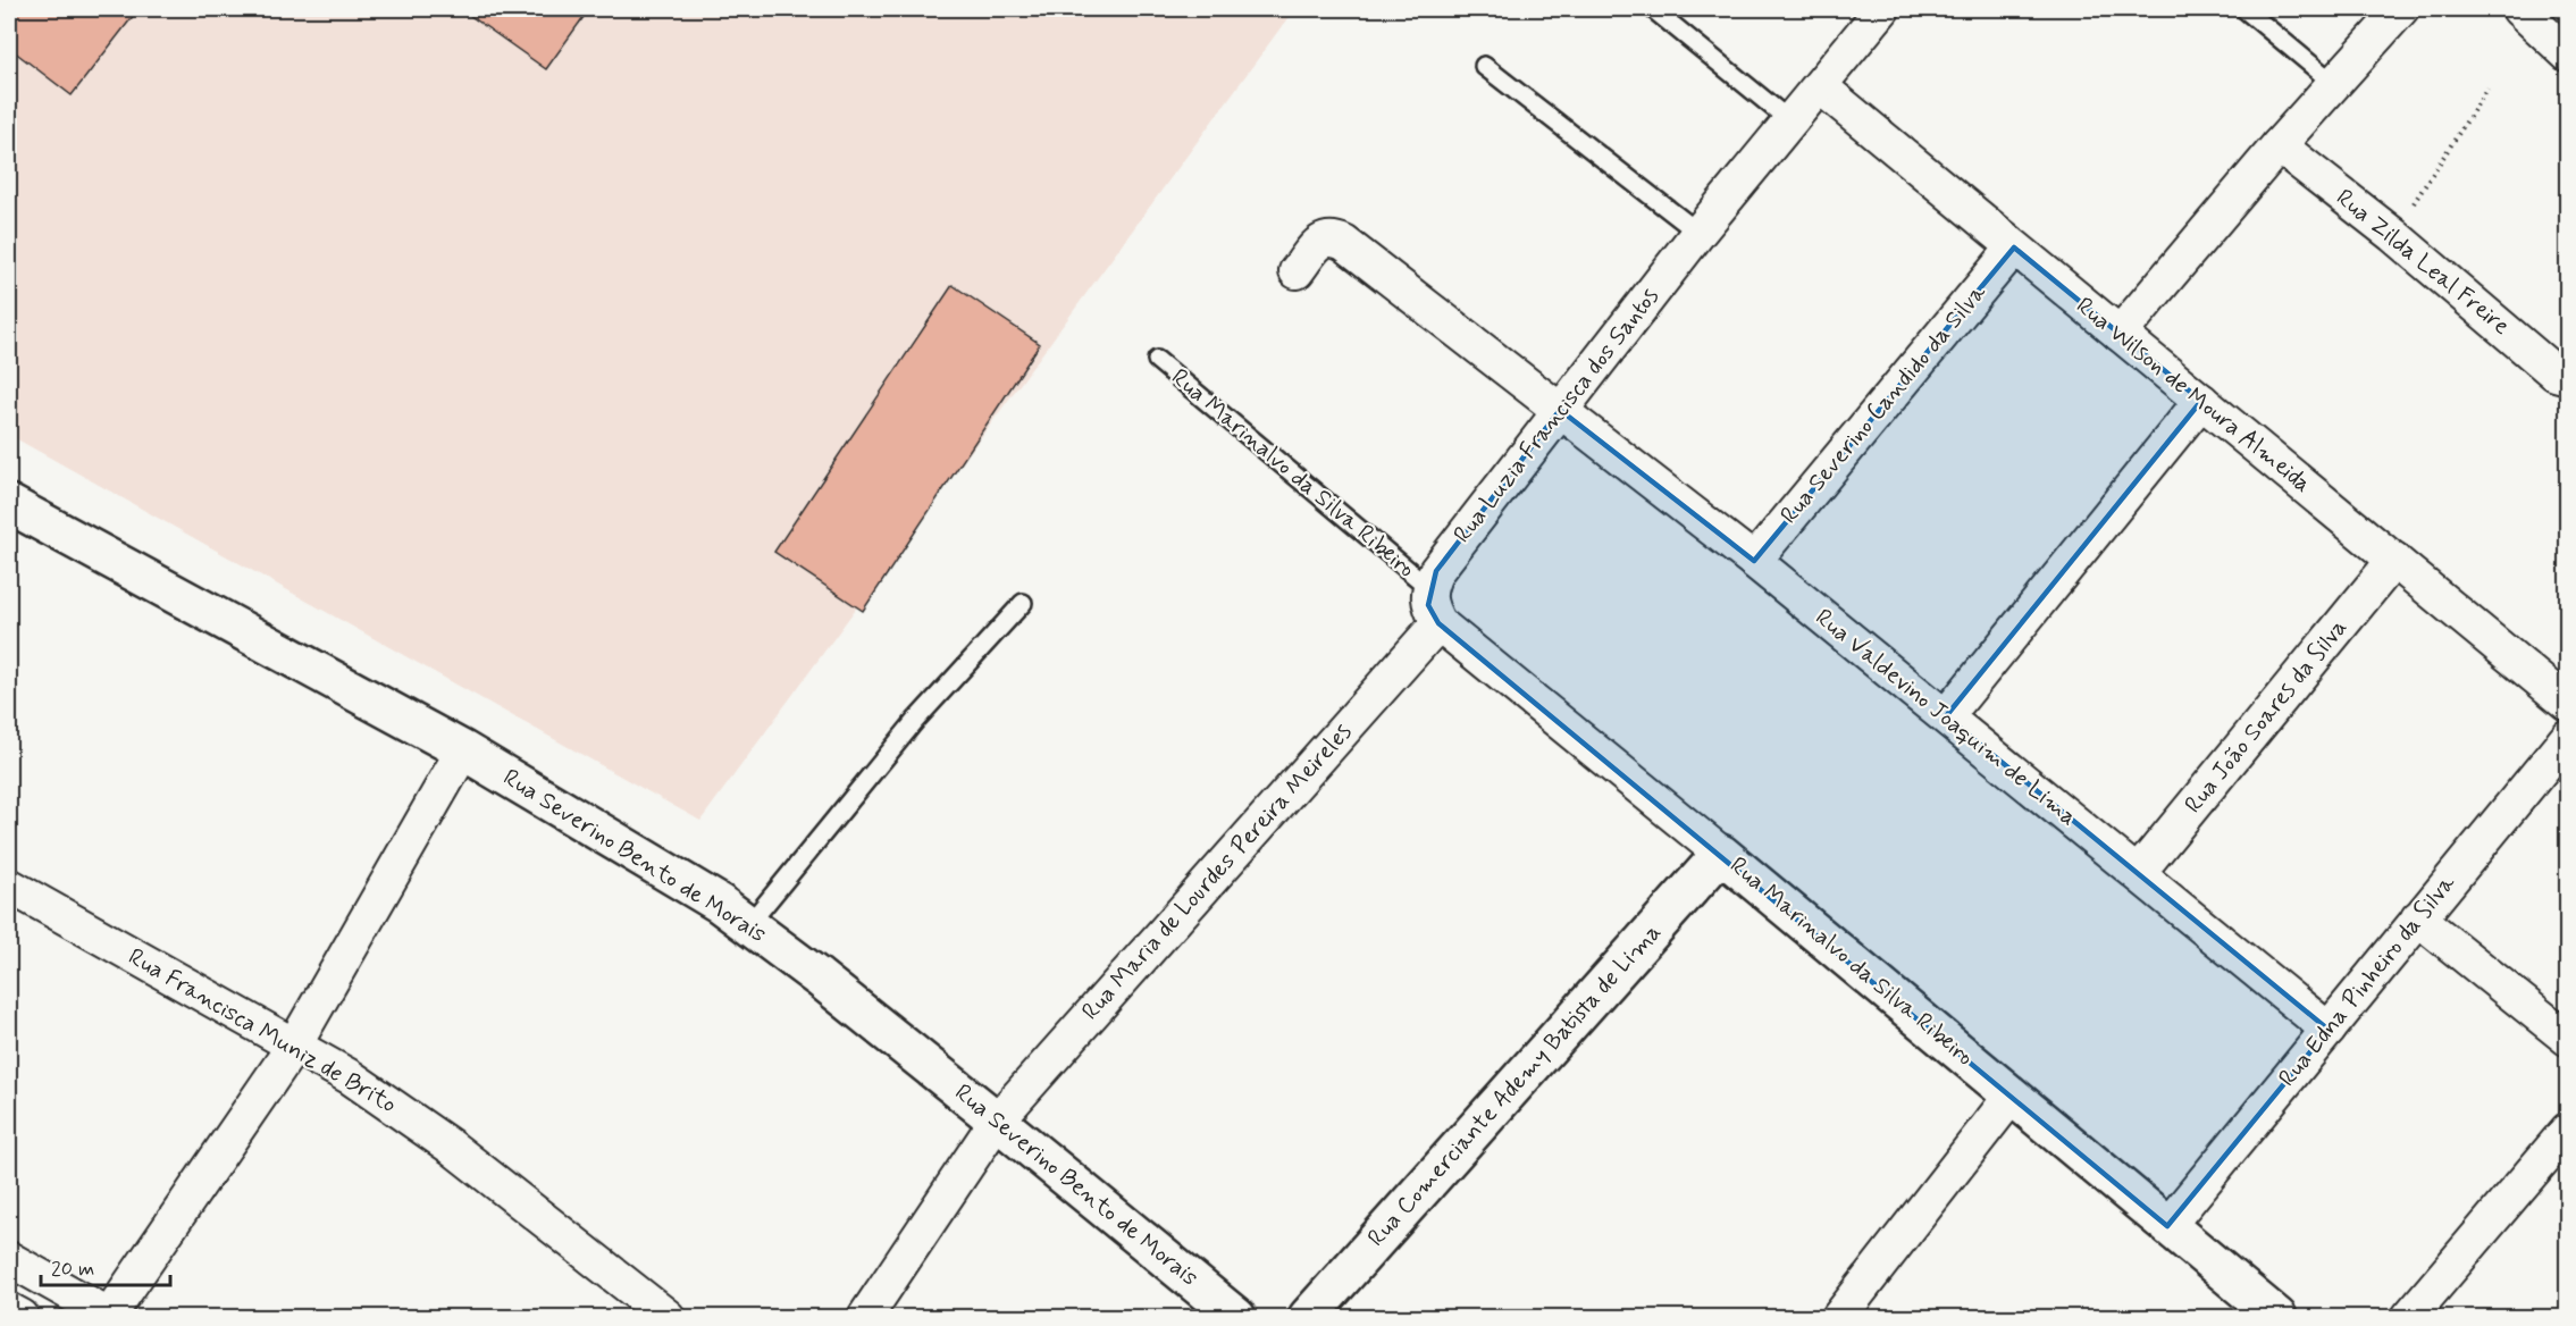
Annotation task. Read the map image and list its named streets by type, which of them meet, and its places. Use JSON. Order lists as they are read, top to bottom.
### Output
{
  "streets": {
    "street": [
      "Rua Zilda Leal Freire",
      "Rua Wilson de Moura Almeida",
      "Rua Severino Candido da Silva",
      "Rua Luzia Francisca dos Santos",
      "Rua Marinalvo da Silva Ribeiro",
      "Rua João Soares da Silva",
      "Rua Valdevino Joaquim de Lima",
      "Rua Severino Bento de Morais",
      "Rua Maria de Lourdes Pereira Meireles",
      "Rua Edna Pinheiro da Silva",
      "Rua Francisca Muniz de Brito",
      "Rua Comerciante Ademy Batista de Lima"
    ]
  },
  "crossings": [
    ["Rua Wilson de Moura Almeida", "Rua Severino Candido da Silva"],
    ["Rua Wilson de Moura Almeida", "Rua Luzia Francisca dos Santos"],
    ["Rua Wilson de Moura Almeida", "Rua João Soares da Silva"],
    ["Rua Severino Candido da Silva", "Rua Valdevino Joaquim de Lima"],
    ["Rua Luzia Francisca dos Santos", "Rua Marinalvo da Silva Ribeiro"],
    ["Rua Luzia Francisca dos Santos", "Rua Valdevino Joaquim de Lima"],
    ["Rua Luzia Francisca dos Santos", "Rua Maria de Lourdes Pereira Meireles"],
    ["Rua Marinalvo da Silva Ribeiro", "Rua Maria de Lourdes Pereira Meireles"],
    ["Rua Marinalvo da Silva Ribeiro", "Rua Edna Pinheiro da Silva"],
    ["Rua Marinalvo da Silva Ribeiro", "Rua Comerciante Ademy Batista de Lima"],
    ["Rua João Soares da Silva", "Rua Valdevino Joaquim de Lima"],
    ["Rua Valdevino Joaquim de Lima", "Rua Edna Pinheiro da Silva"],
    ["Rua Severino Bento de Morais", "Rua Maria de Lourdes Pereira Meireles"]
  ],
  "scale_bar": "20 m"
}
